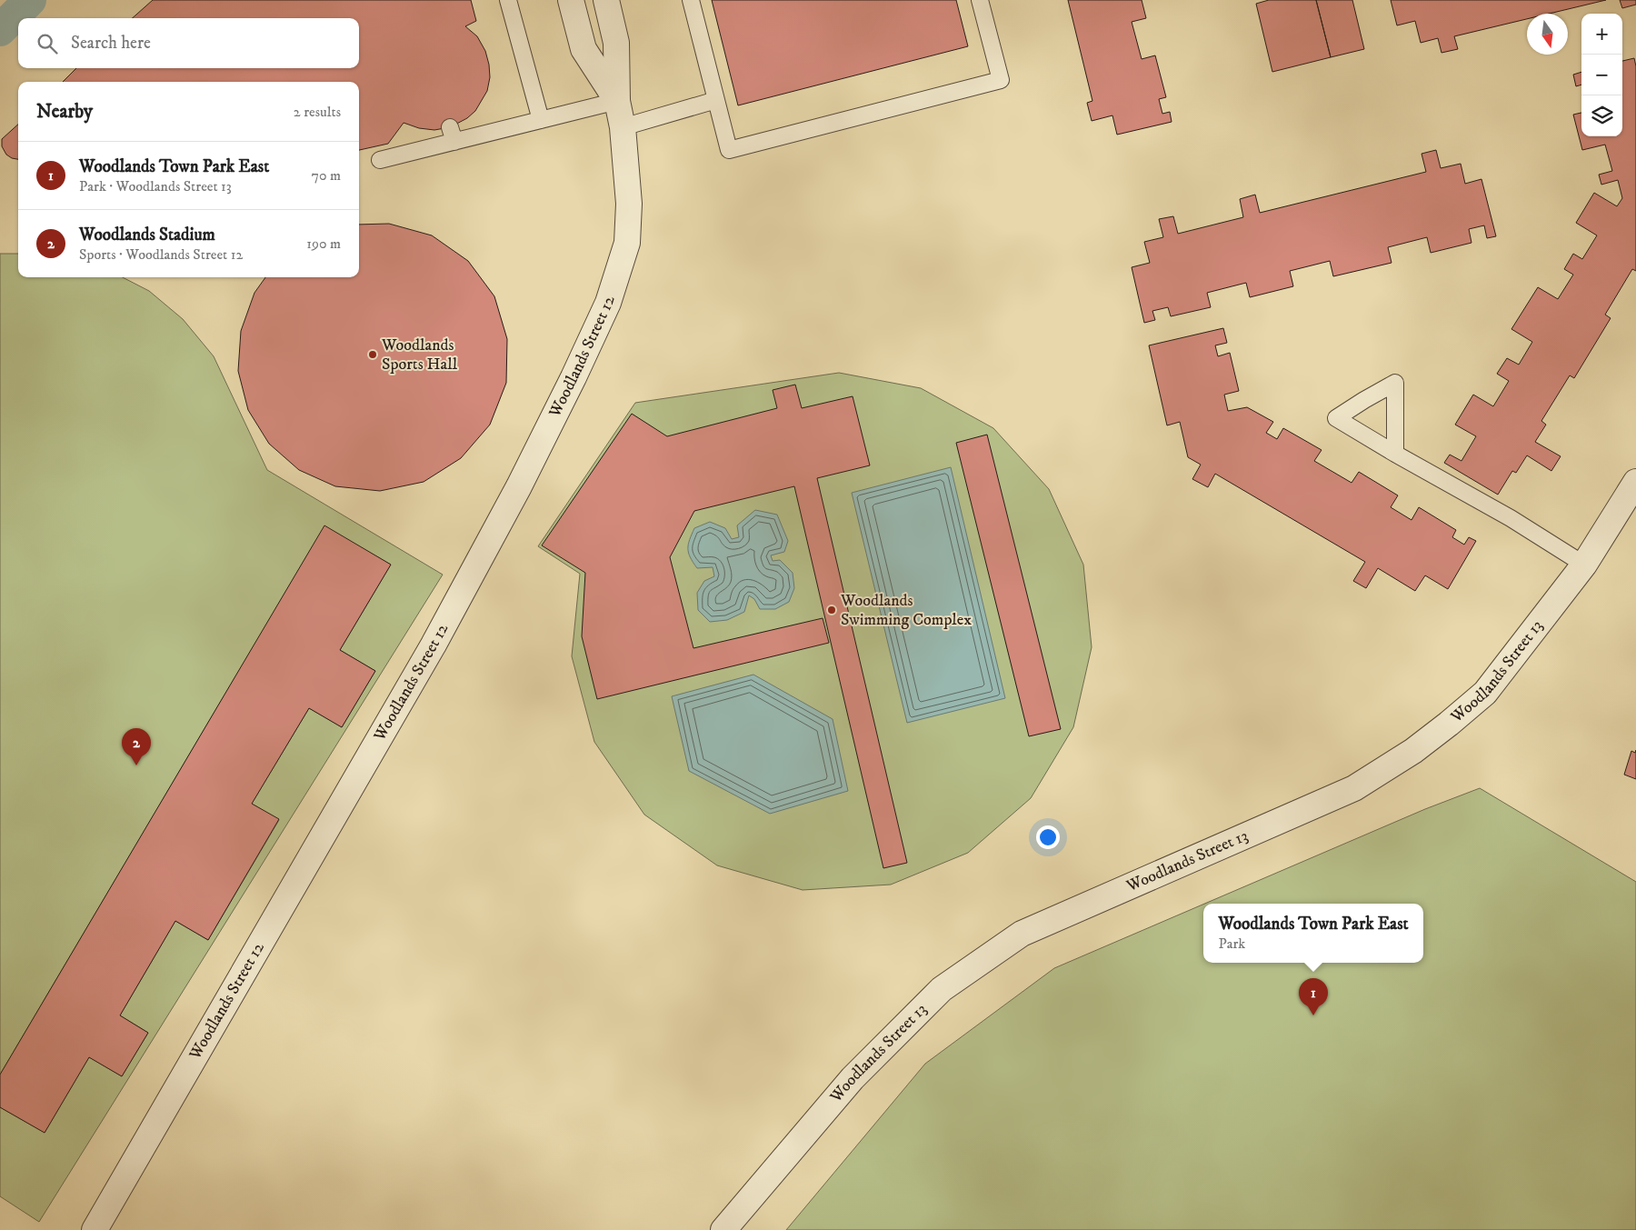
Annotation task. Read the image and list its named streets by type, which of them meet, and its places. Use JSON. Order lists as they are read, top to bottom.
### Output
{
  "streets": {
    "street": ["Woodlands Street 12", "Woodlands Street 13"]
  },
  "places": ["Woodlands Sports Hall", "Woodlands Swimming Complex"],
  "north": "bottom",
  "page": {
    "map_buttons": ["+", "−"],
    "search": "Search here",
    "heading": ["Nearby", "2 results"],
    "list": [
      {
        "mark": "1",
        "name": "Woodlands Town Park East",
        "note": "Park · Woodlands Street 13",
        "value": "70 m"
      },
      {
        "mark": "2",
        "name": "Woodlands Stadium",
        "note": "Sports · Woodlands Street 12",
        "value": "190 m"
      }
    ],
    "pins": ["2", "1"],
    "popup": ["Woodlands Town Park East", "Park"]
  }
}
